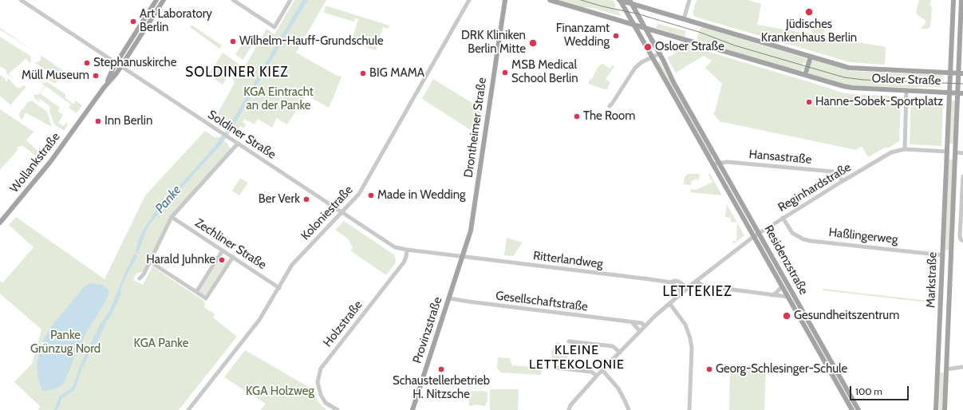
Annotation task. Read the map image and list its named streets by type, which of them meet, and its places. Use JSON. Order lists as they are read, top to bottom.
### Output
{
  "streets": {
    "main road": [
      "Osloer Straße",
      "Drontheimer Straße",
      "Wollankstraße",
      "Haßlingerweg",
      "Residenzstraße",
      "Markstraße",
      "Provinzstraße"
    ],
    "street": [
      "Soldiner Straße",
      "Hansastraße",
      "Reginhardstraße",
      "Koloniestraße",
      "Zechliner Straße",
      "Ritterlandweg",
      "Gesellschaftstraße",
      "Holzstraße"
    ]
  },
  "crossings": [
    ["Osloer Straße", "Residenzstraße"],
    ["Osloer Straße", "Markstraße"],
    ["Drontheimer Straße", "Soldiner Straße"],
    ["Drontheimer Straße", "Ritterlandweg"],
    ["Drontheimer Straße", "Provinzstraße"],
    ["Soldiner Straße", "Wollankstraße"],
    ["Soldiner Straße", "Koloniestraße"],
    ["Soldiner Straße", "Ritterlandweg"],
    ["Soldiner Straße", "Holzstraße"],
    ["Soldiner Straße", "Provinzstraße"],
    ["Hansastraße", "Reginhardstraße"],
    ["Hansastraße", "Residenzstraße"],
    ["Reginhardstraße", "Haßlingerweg"],
    ["Reginhardstraße", "Ritterlandweg"],
    ["Reginhardstraße", "Residenzstraße"],
    ["Reginhardstraße", "Markstraße"],
    ["Reginhardstraße", "Gesellschaftstraße"],
    ["Koloniestraße", "Zechliner Straße"],
    ["Haßlingerweg", "Markstraße"],
    ["Ritterlandweg", "Provinzstraße"],
    ["Gesellschaftstraße", "Provinzstraße"]
  ],
  "districts": ["SOLDINER KIEZ", "LETTEKIEZ", "KLEINE LETTEKOLONIE"],
  "water": ["Panke"],
  "parks": [
    "KGA Eintracht an der Panke",
    "Panke Grünzug Nord",
    "KGA Panke",
    "KGA Holzweg"
  ],
  "places": [
    "Jüdisches Krankenhaus Berlin",
    "Art Laboratory Berlin",
    "Finanzamt Wedding",
    "Wilhelm-Hauff-Grundschule",
    "DRK Kliniken Berlin Mitte",
    "Osloer Straße",
    "Stephanuskirche",
    "MSB Medical School Berlin",
    "BIG MAMA",
    "Müll Museum",
    "Hanne-Sobek-Sportplatz",
    "The Room",
    "Inn Berlin",
    "Made in Wedding",
    "Ber Verk",
    "Harald Juhnke",
    "Gesundheitszentrum",
    "Schaustellerbetrieb H. Nitzsche",
    "Georg-Schlesinger-Schule"
  ],
  "scale_bar": "100 m"
}
